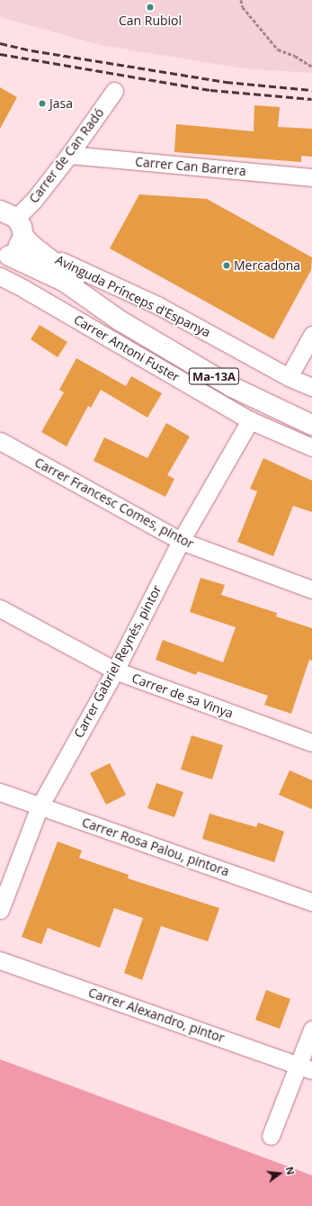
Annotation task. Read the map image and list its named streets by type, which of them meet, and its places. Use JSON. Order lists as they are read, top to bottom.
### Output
{
  "streets": {
    "main road": ["Ma-13A"],
    "street": [
      "Carrer de Can Radó",
      "Carrer Can Barrera",
      "Avinguda Prínceps d'Espanya",
      "Carrer Antoni Fuster",
      "Carrer Francesc Comes, pintor",
      "Carrer Gabriel Reynés, pintor",
      "Carrer de sa Vinya",
      "Carrer Rosa Palou, pintora",
      "Carrer Alexandro, pintor"
    ]
  },
  "crossings": [
    ["Carrer de Can Radó", "Carrer Can Barrera"],
    ["Avinguda Prínceps d'Espanya", "Ma-13A"],
    ["Carrer Antoni Fuster", "Carrer Gabriel Reynés, pintor"],
    ["Carrer Francesc Comes, pintor", "Carrer Gabriel Reynés, pintor"],
    ["Carrer Gabriel Reynés, pintor", "Carrer de sa Vinya"],
    ["Carrer Gabriel Reynés, pintor", "Carrer Rosa Palou, pintora"]
  ],
  "places": ["Can Rubiol", "Jasa", "Mercadona"],
  "north": "right"
}
